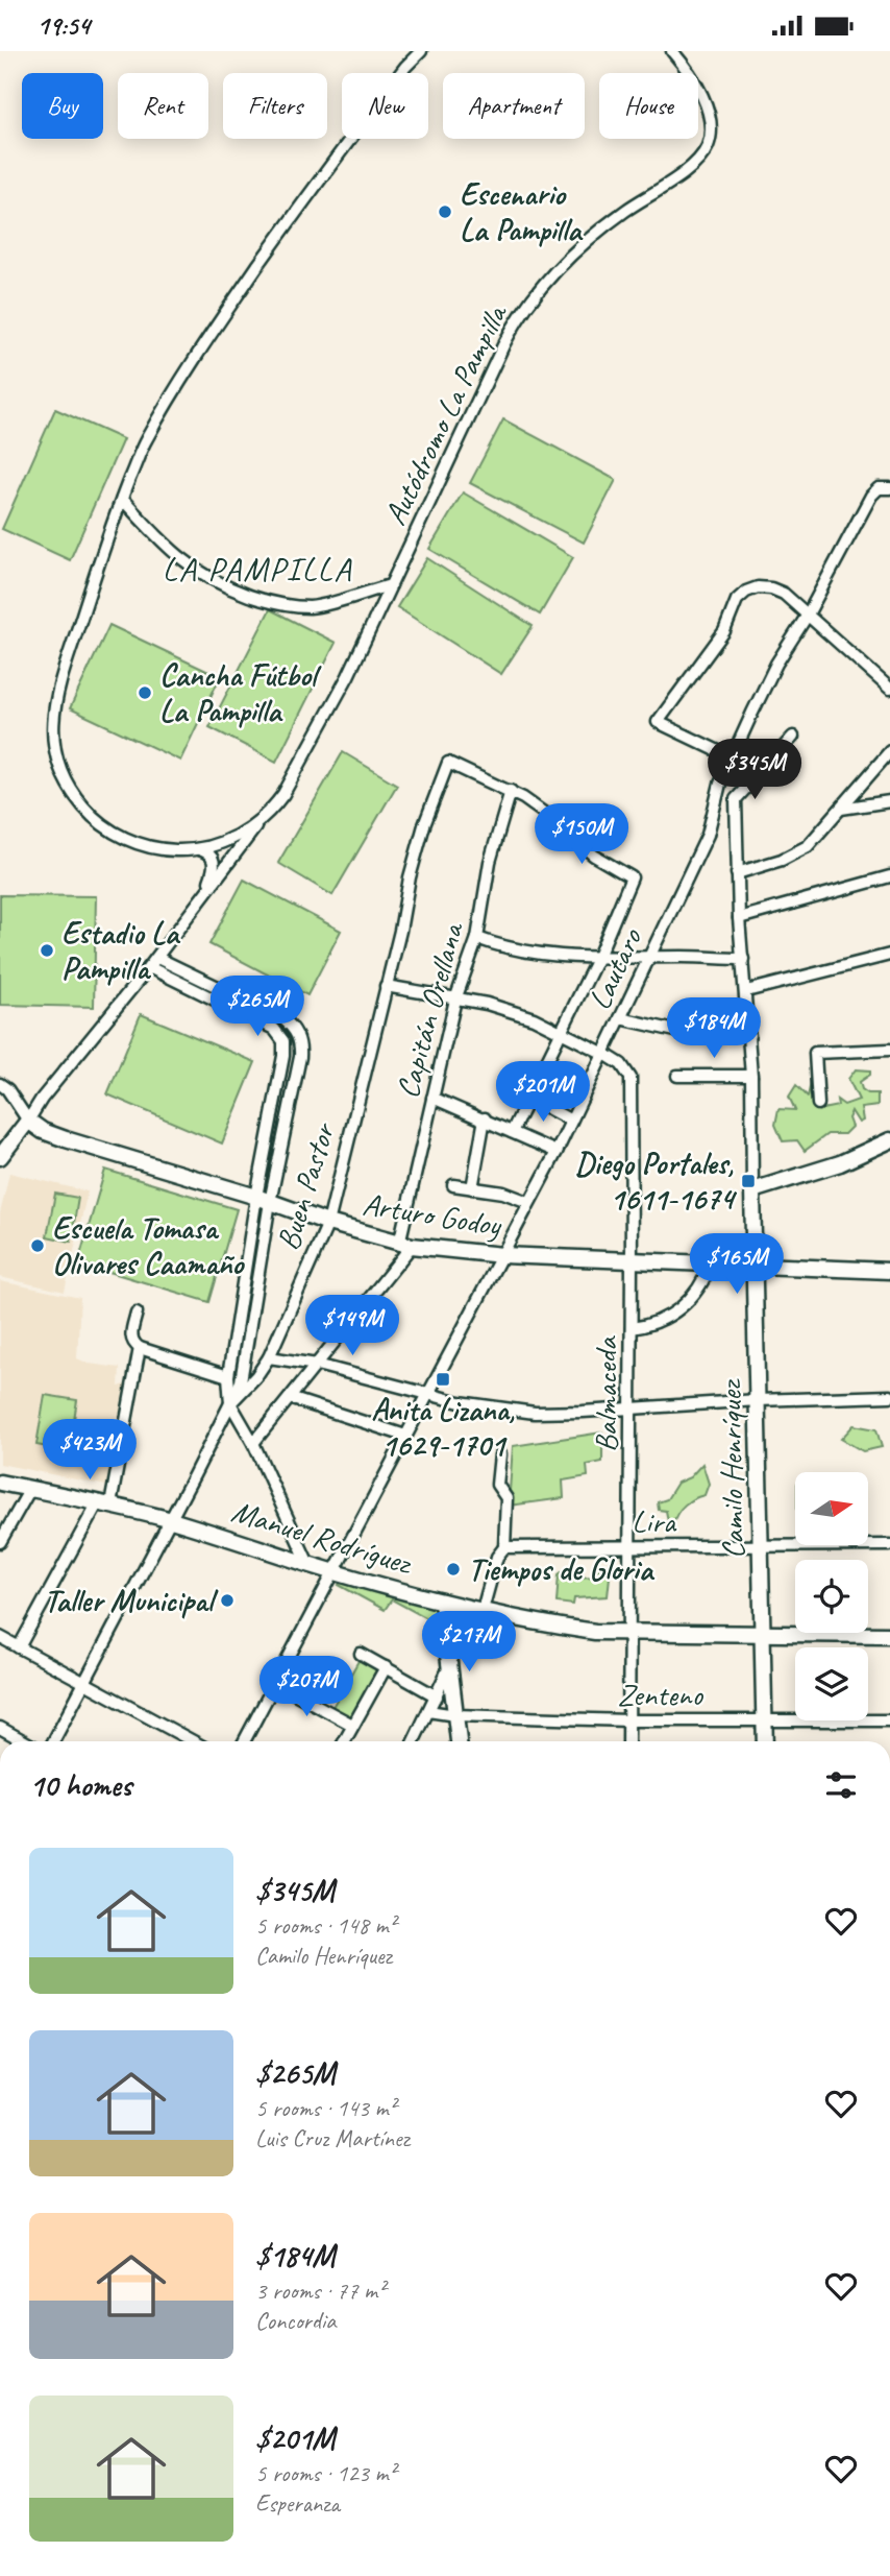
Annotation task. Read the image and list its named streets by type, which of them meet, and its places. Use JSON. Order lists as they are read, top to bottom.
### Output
{
  "streets": {
    "street": [
      "Autódromo La Pampilla",
      "Lautaro",
      "Capitán Orellana",
      "Buen Pastor",
      "Arturo Godoy",
      "Balmaceda",
      "Camilo Henríquez",
      "Lira",
      "Manuel Rodríguez",
      "Zenteno"
    ]
  },
  "crossings": [
    ["Lautaro", "Arturo Godoy"],
    ["Lautaro", "Balmaceda"],
    ["Lautaro", "Manuel Rodríguez"],
    ["Capitán Orellana", "Buen Pastor"],
    ["Capitán Orellana", "Arturo Godoy"],
    ["Capitán Orellana", "Balmaceda"],
    ["Buen Pastor", "Arturo Godoy"],
    ["Buen Pastor", "Balmaceda"],
    ["Buen Pastor", "Manuel Rodríguez"],
    ["Arturo Godoy", "Balmaceda"],
    ["Arturo Godoy", "Camilo Henríquez"],
    ["Balmaceda", "Lira"],
    ["Balmaceda", "Manuel Rodríguez"],
    ["Balmaceda", "Zenteno"],
    ["Camilo Henríquez", "Lira"],
    ["Camilo Henríquez", "Manuel Rodríguez"],
    ["Camilo Henríquez", "Zenteno"]
  ],
  "districts": ["LA PAMPILLA"],
  "places": {
    "other": [
      "Escenario La Pampilla",
      "Cancha Fútbol La Pampilla",
      "Estadio La Pampilla",
      "Escuela Tomasa Olivares Caamaño",
      "Tiempos de Gloria",
      "Taller Municipal"
    ],
    "transit": ["Diego Portales, 1611-1674", "Anita Lizana, 1629-1701"]
  },
  "north": "right",
  "page": {
    "status": "19:54",
    "chip": [
      "Buy",
      "Rent",
      "Filters",
      "New",
      "Apartment",
      "House"
    ],
    "price": [
      "$345M",
      "$150M",
      "$265M",
      "$184M",
      "$201M",
      "$165M",
      "$149M",
      "$423M",
      "$217M",
      "$207M"
    ],
    "heading": "10 homes",
    "list": [
      {
        "name": "$345M",
        "note": "5 rooms · 148 m² · Camilo Henríquez"
      },
      {
        "name": "$265M",
        "note": "5 rooms · 143 m² · Luis Cruz Martínez"
      },
      {
        "name": "$184M",
        "note": "3 rooms · 77 m² · Concordia"
      },
      {
        "name": "$201M",
        "note": "5 rooms · 123 m² · Esperanza"
      }
    ]
  }
}
